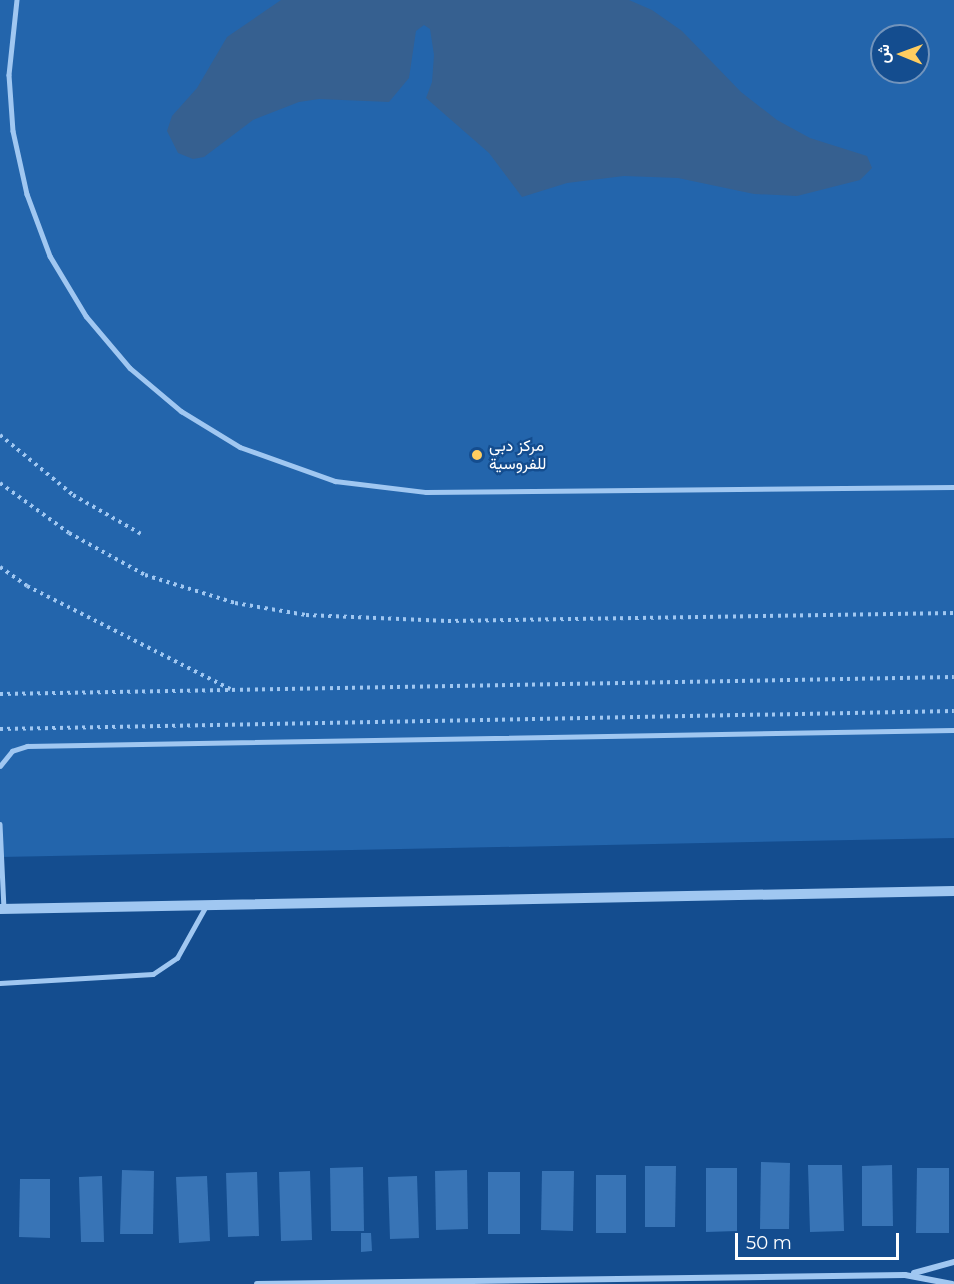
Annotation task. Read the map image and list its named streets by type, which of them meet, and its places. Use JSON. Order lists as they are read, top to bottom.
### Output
{
  "places": ["مركز دبي للفروسية"],
  "scale_bar": "50 m",
  "north": "left"
}
